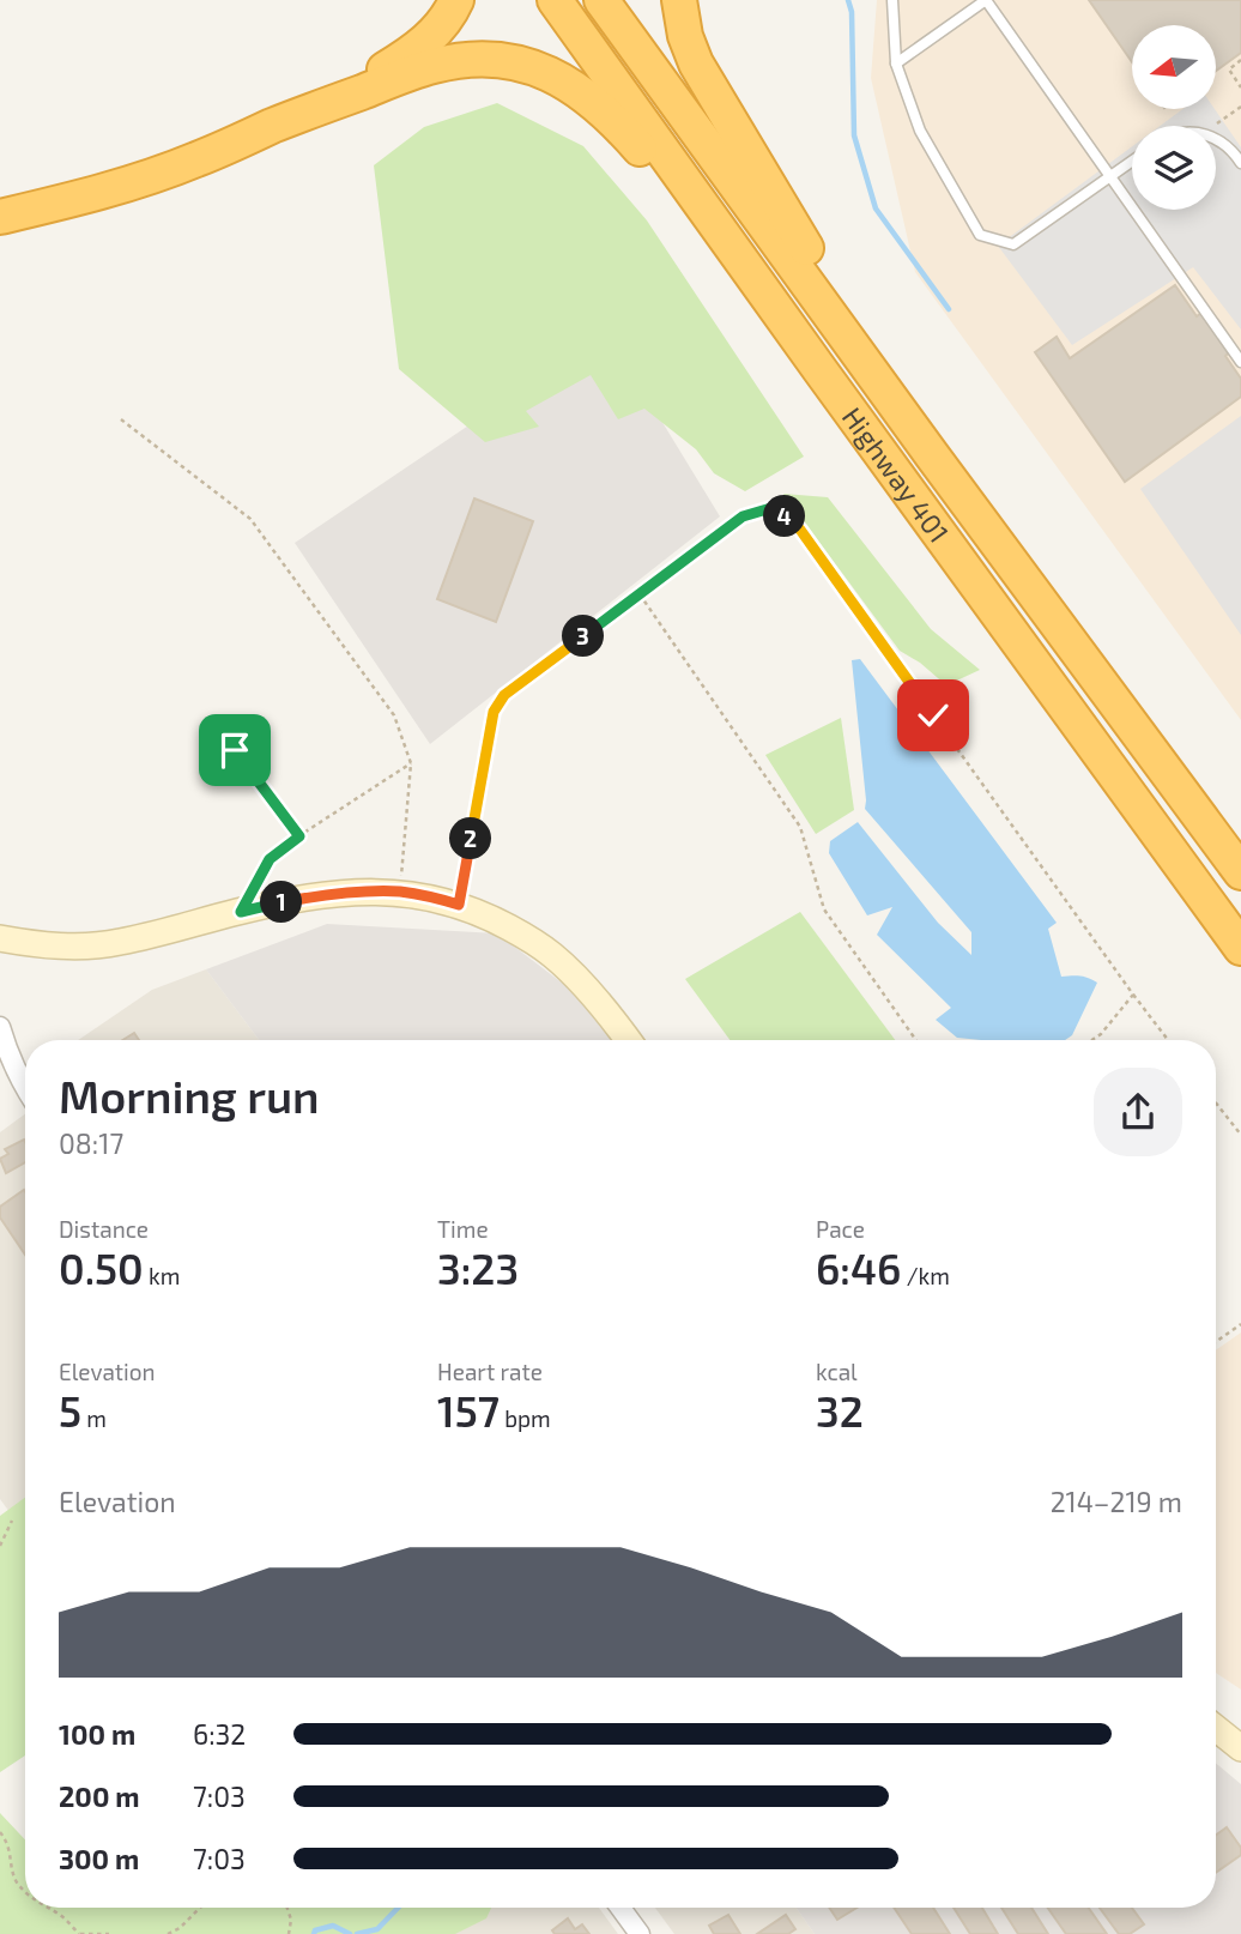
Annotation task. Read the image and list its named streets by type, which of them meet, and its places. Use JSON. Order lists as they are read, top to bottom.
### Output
{
  "streets": {
    "highway": ["Highway 401"]
  },
  "north": "left",
  "page": {
    "pins": [
      "4",
      "3",
      "2",
      "1"
    ],
    "heading": ["Morning run", "08:17"],
    "stats": [
      ["Distance", "0.50 km"],
      ["Time", "3:23"],
      ["Pace", "6:46 /km"],
      ["Elevation", "5 m"],
      ["Heart rate", "157 bpm"],
      ["kcal", "32"]
    ],
    "chart": ["Elevation", "214–219 m"],
    "list": [
      {
        "name": "100 m",
        "note": "6:32"
      },
      {
        "name": "200 m",
        "note": "7:03"
      },
      {
        "name": "300 m",
        "note": "7:03"
      }
    ]
  }
}
